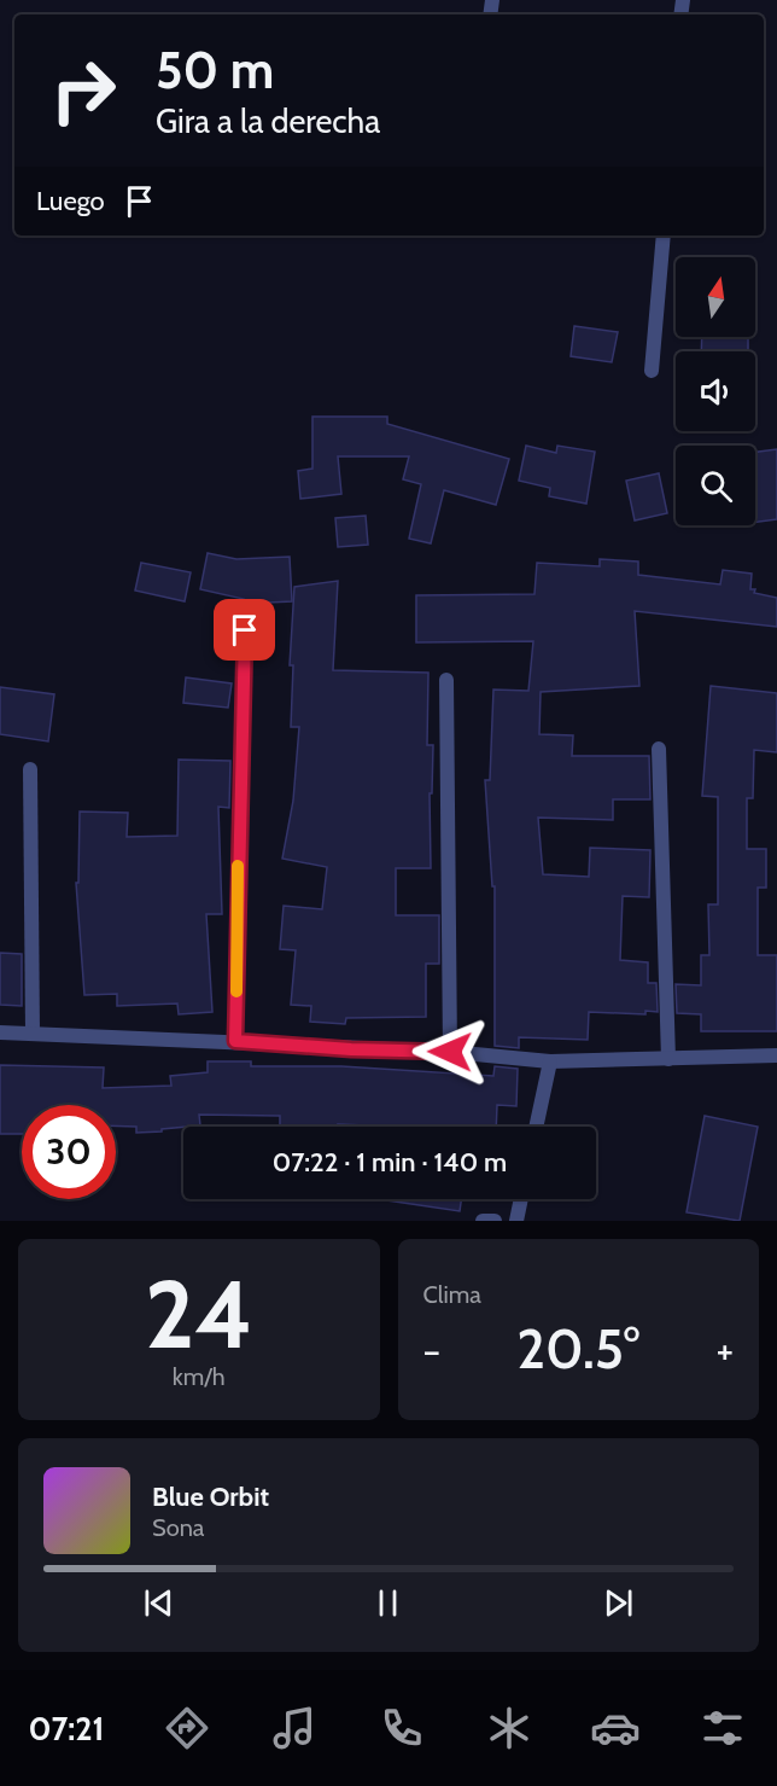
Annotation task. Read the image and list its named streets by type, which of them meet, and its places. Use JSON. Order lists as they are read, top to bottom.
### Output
{
  "north": "top",
  "page": {
    "turn": ["50 m", "Gira a la derecha"],
    "then": "Luego",
    "limit": "30",
    "trip": "07:22 · 1 min · 140 m",
    "tile": [
      ["24", "km/h"],
      "Clima"
    ],
    "heat": ["−", "20.5°", "+"],
    "song": ["Blue Orbit", "Sona"],
    "tabs": "07:21"
  }
}
